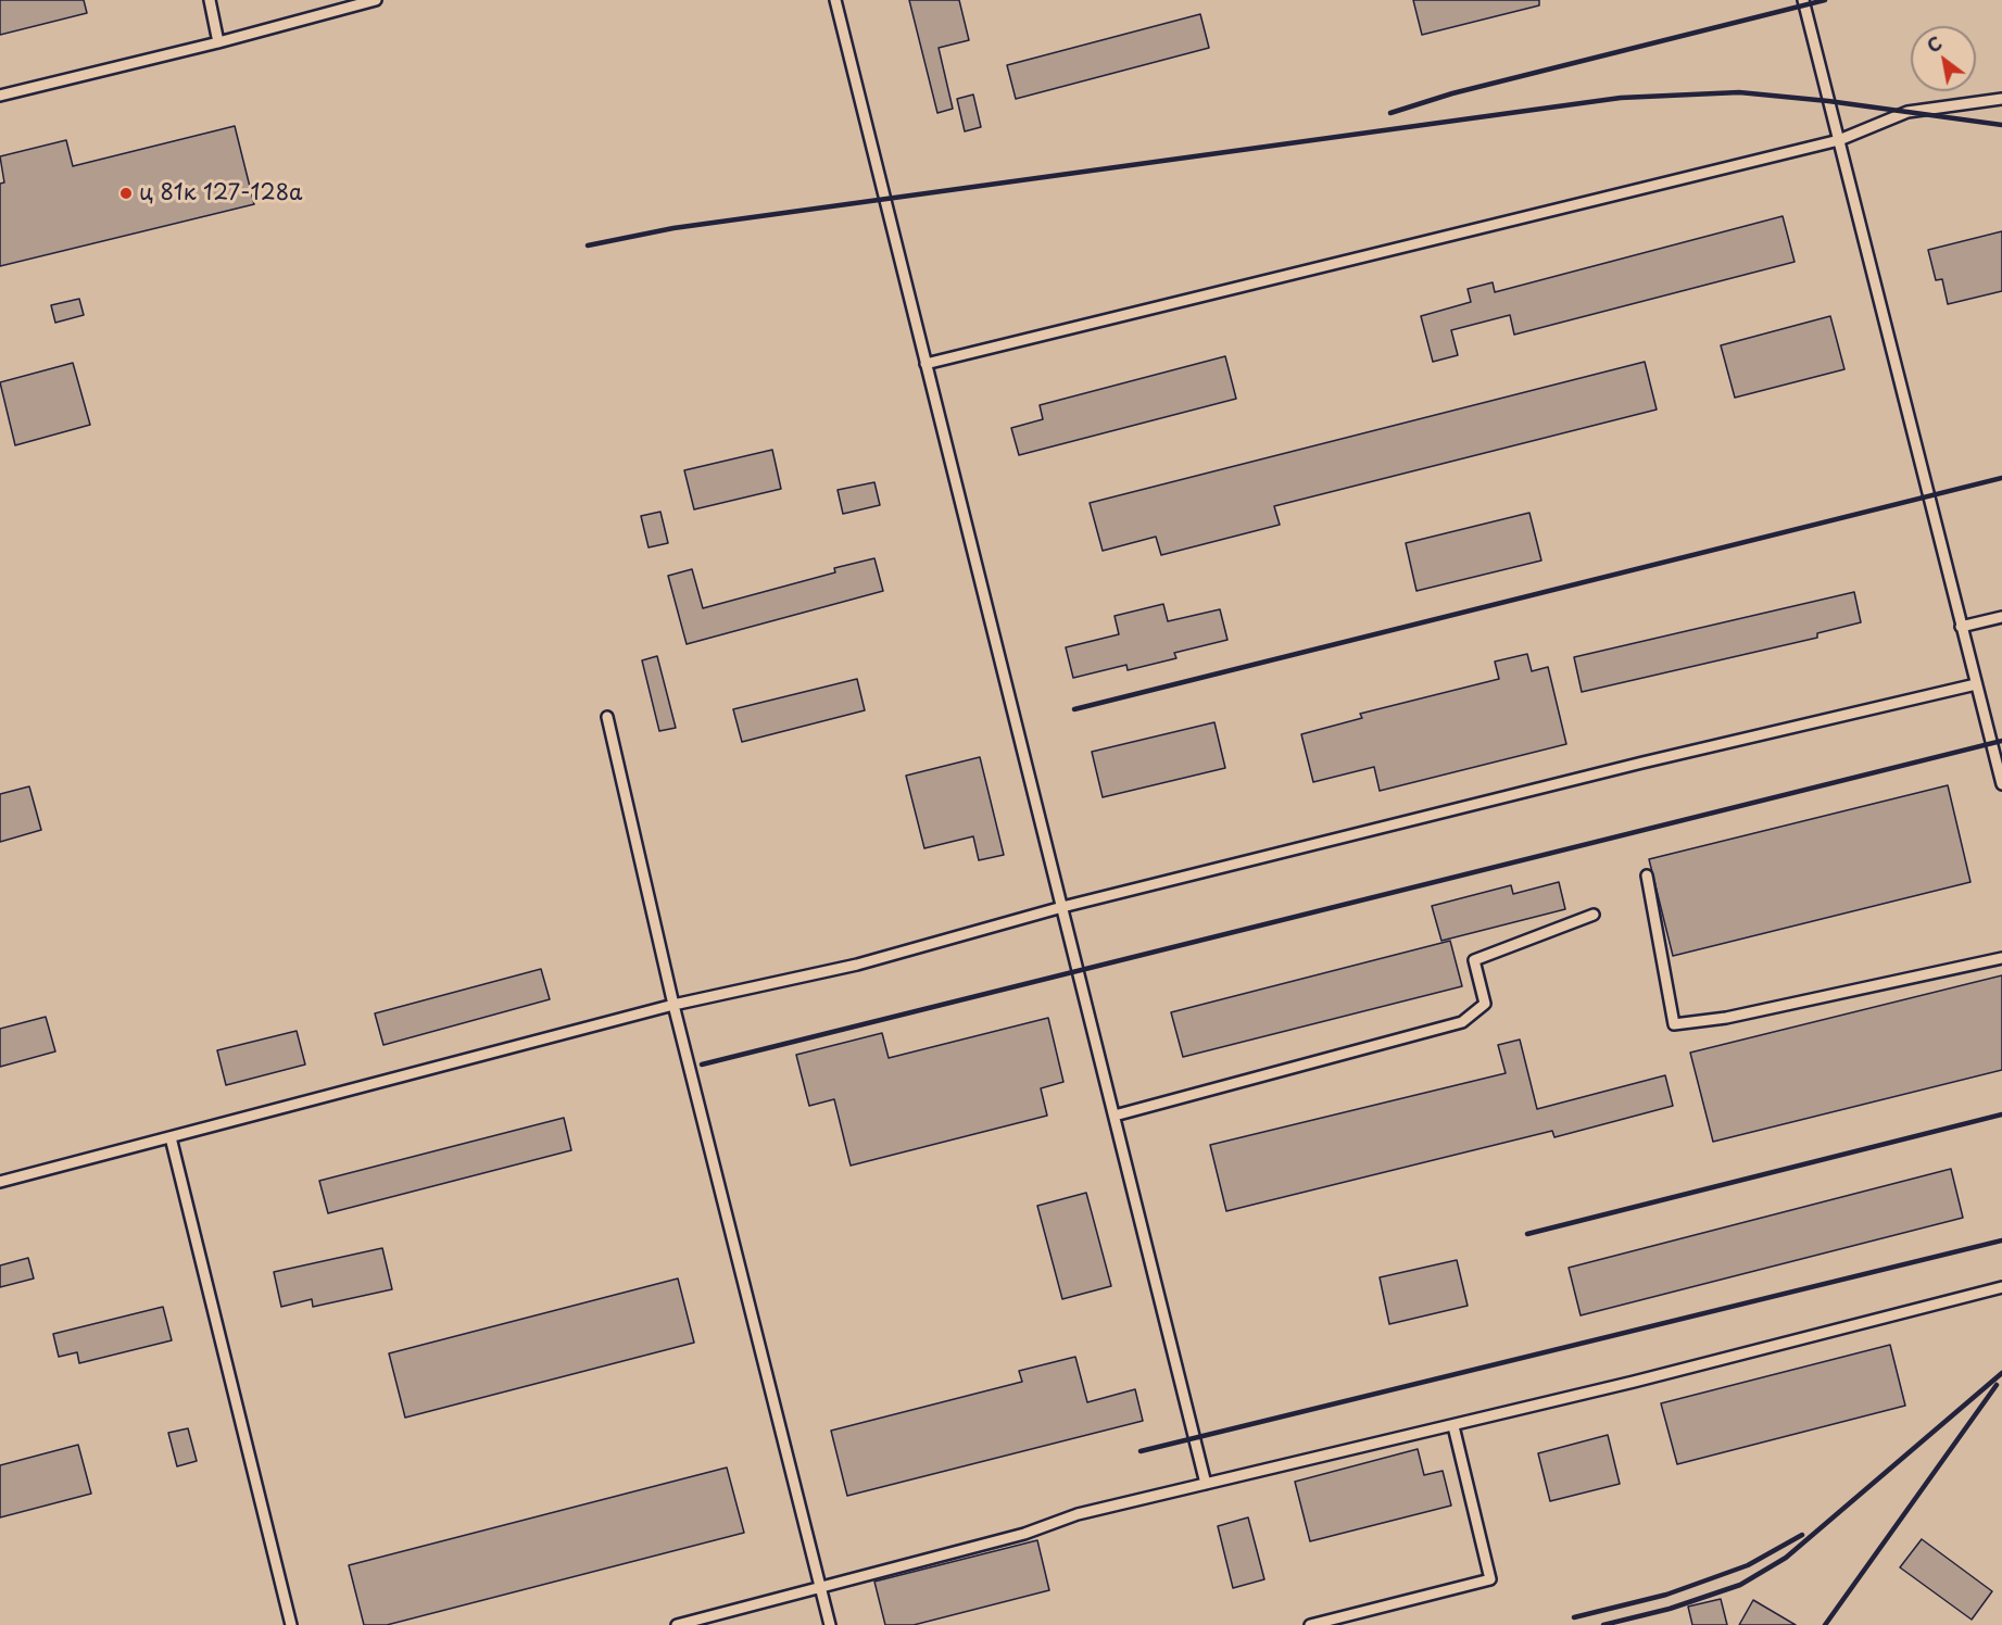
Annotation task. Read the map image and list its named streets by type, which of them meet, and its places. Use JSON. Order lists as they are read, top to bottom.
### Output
{
  "places": ["ц 81к 127-128а"],
  "north": "top left"
}
